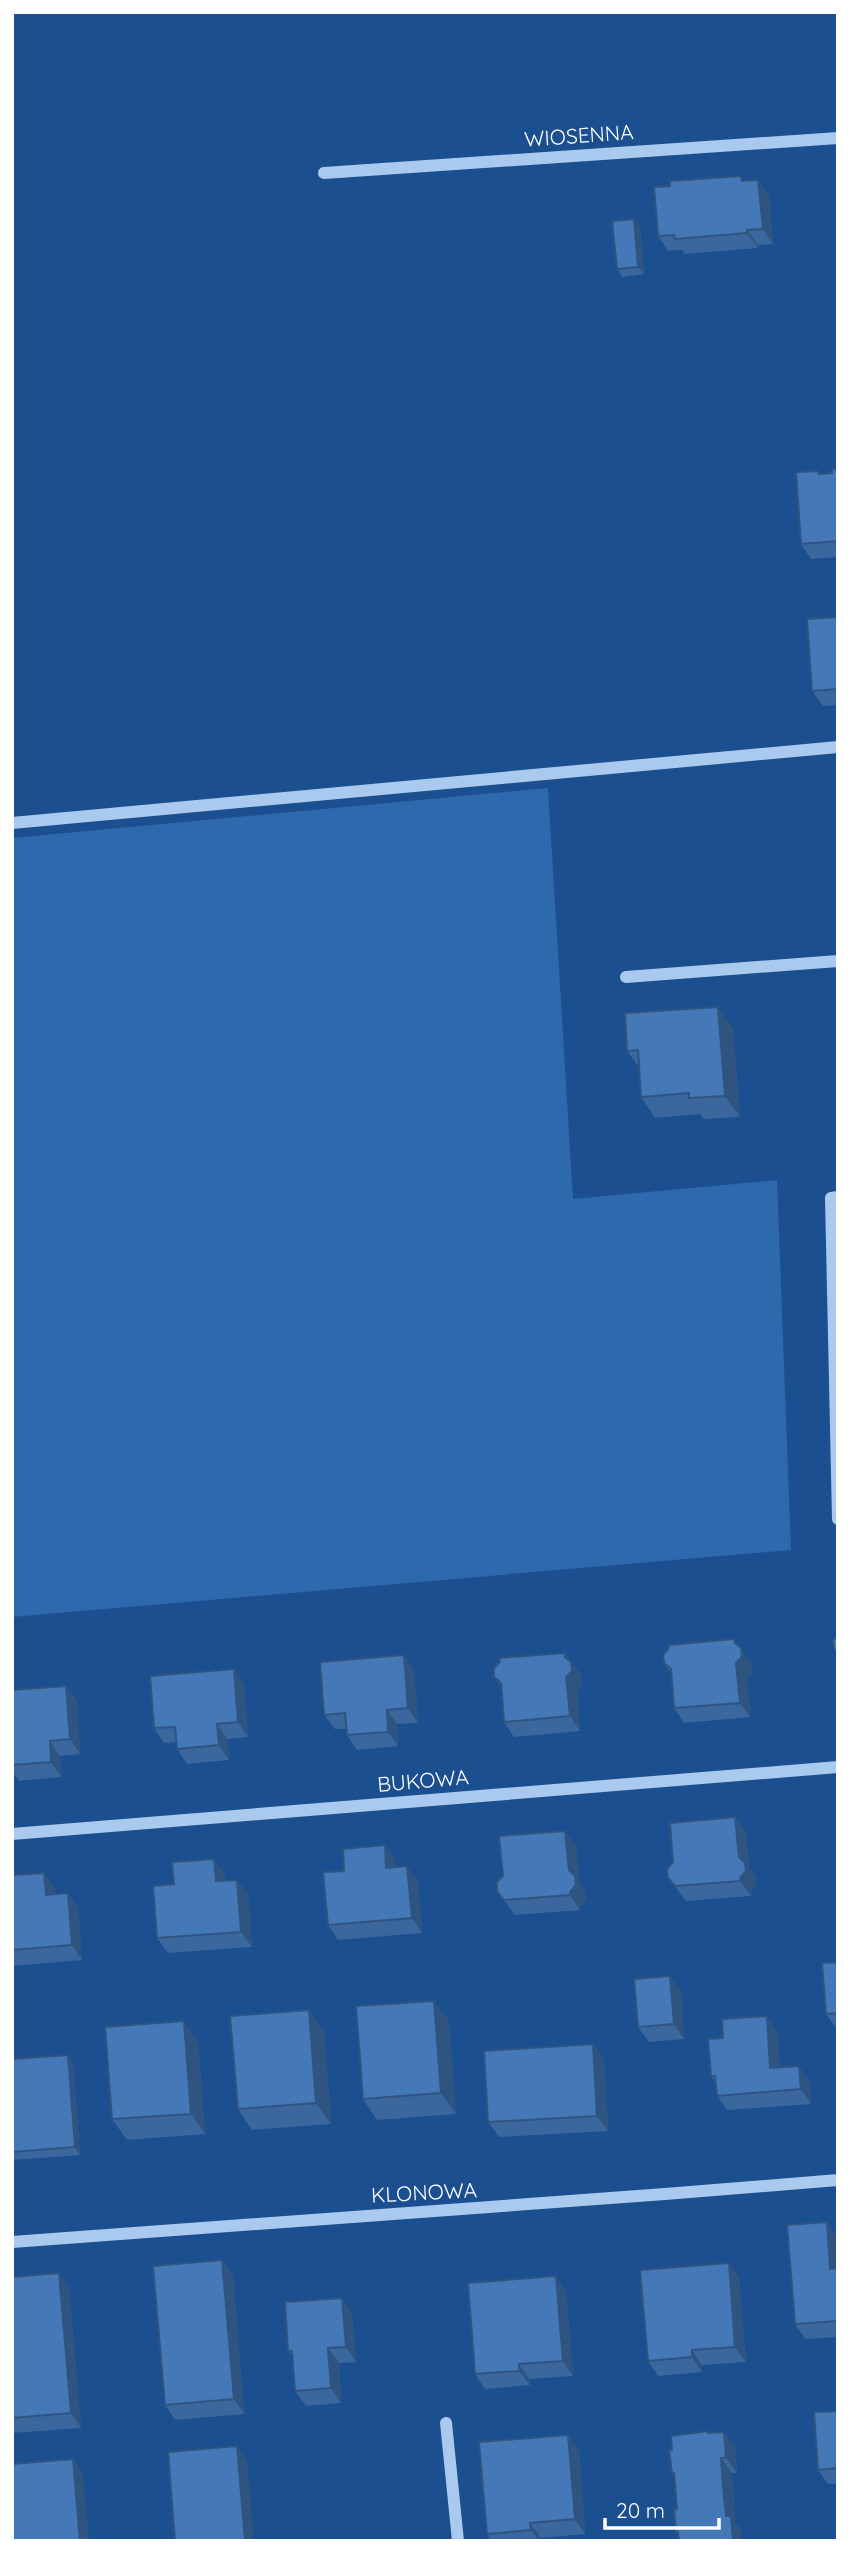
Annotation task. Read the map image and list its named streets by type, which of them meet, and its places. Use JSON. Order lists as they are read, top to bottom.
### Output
{
  "streets": {
    "street": ["WIOSENNA", "BUKOWA", "KLONOWA"]
  },
  "scale_bar": "20 m"
}
